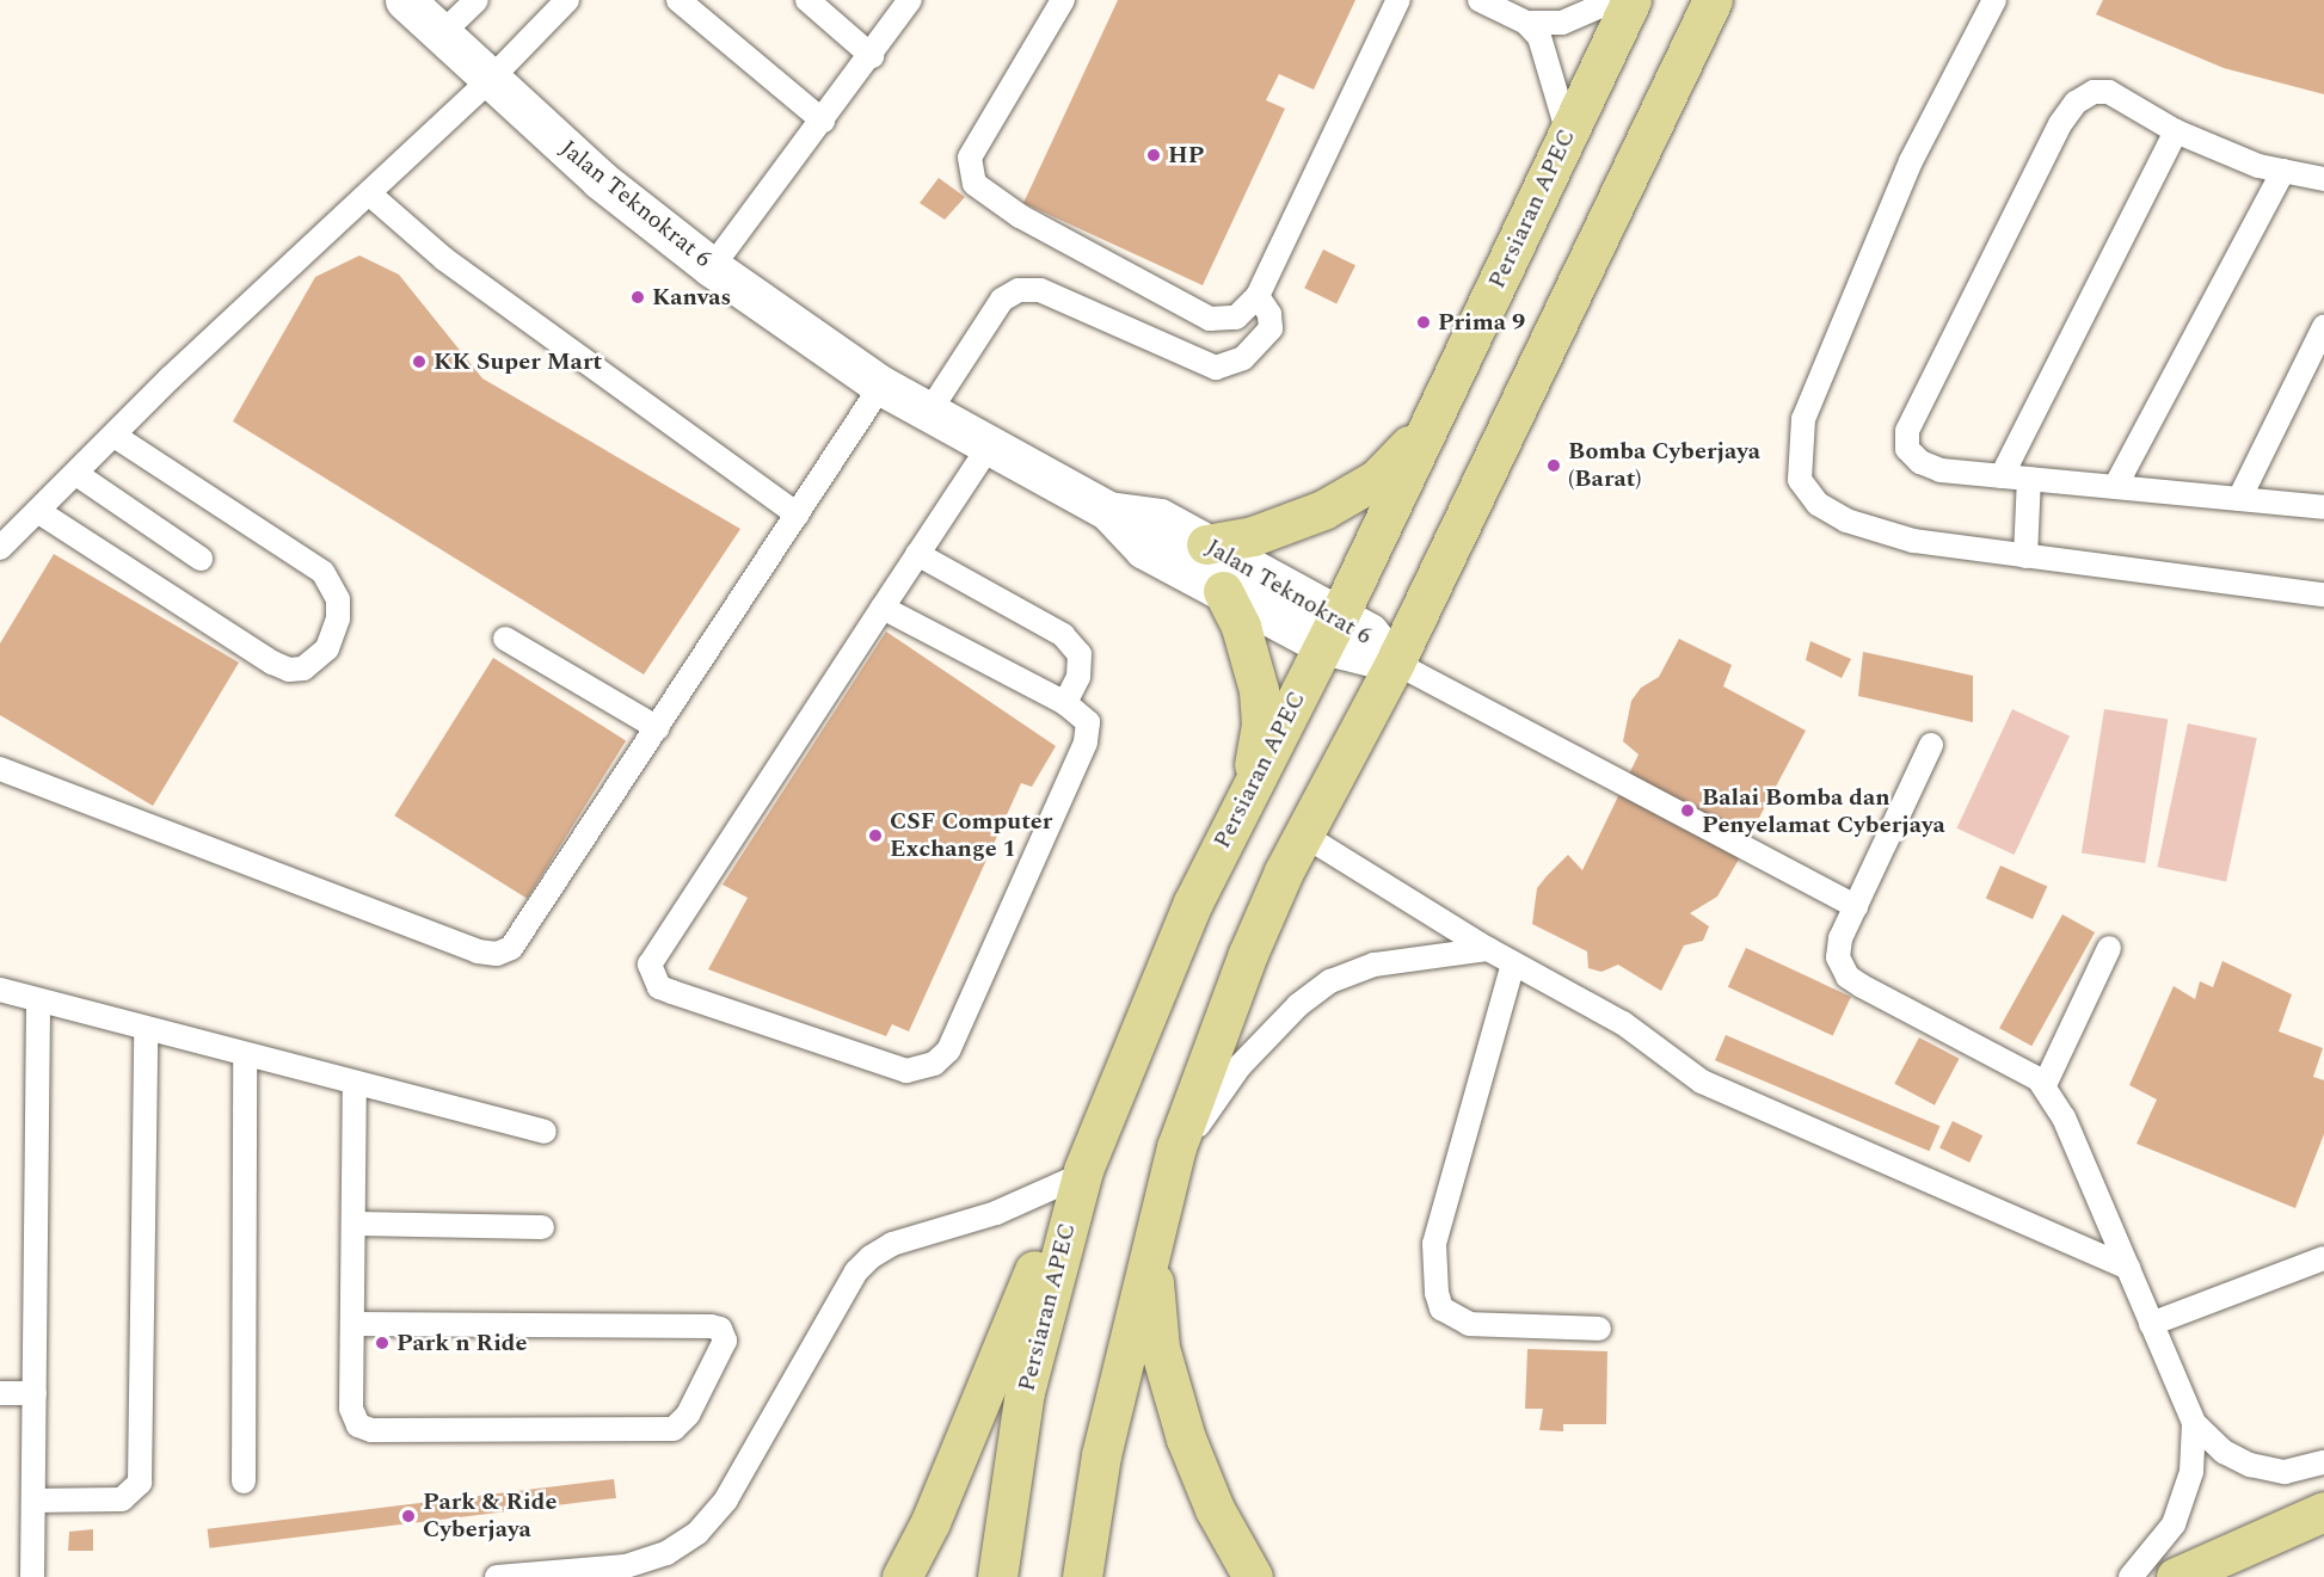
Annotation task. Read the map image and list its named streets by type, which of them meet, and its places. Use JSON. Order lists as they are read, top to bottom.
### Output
{
  "streets": {
    "main road": ["Persiaran APEC"],
    "street": ["Jalan Teknokrat 6"]
  },
  "crossings": [
    ["Jalan Teknokrat 6", "Persiaran APEC"]
  ],
  "places": [
    "HP",
    "Kanvas",
    "Prima 9",
    "KK Super Mart",
    "Bomba Cyberjaya (Barat)",
    "Balai Bomba dan Penyelamat Cyberjaya",
    "CSF Computer Exchange 1",
    "Park n Ride",
    "Park & Ride Cyberjaya"
  ]
}
